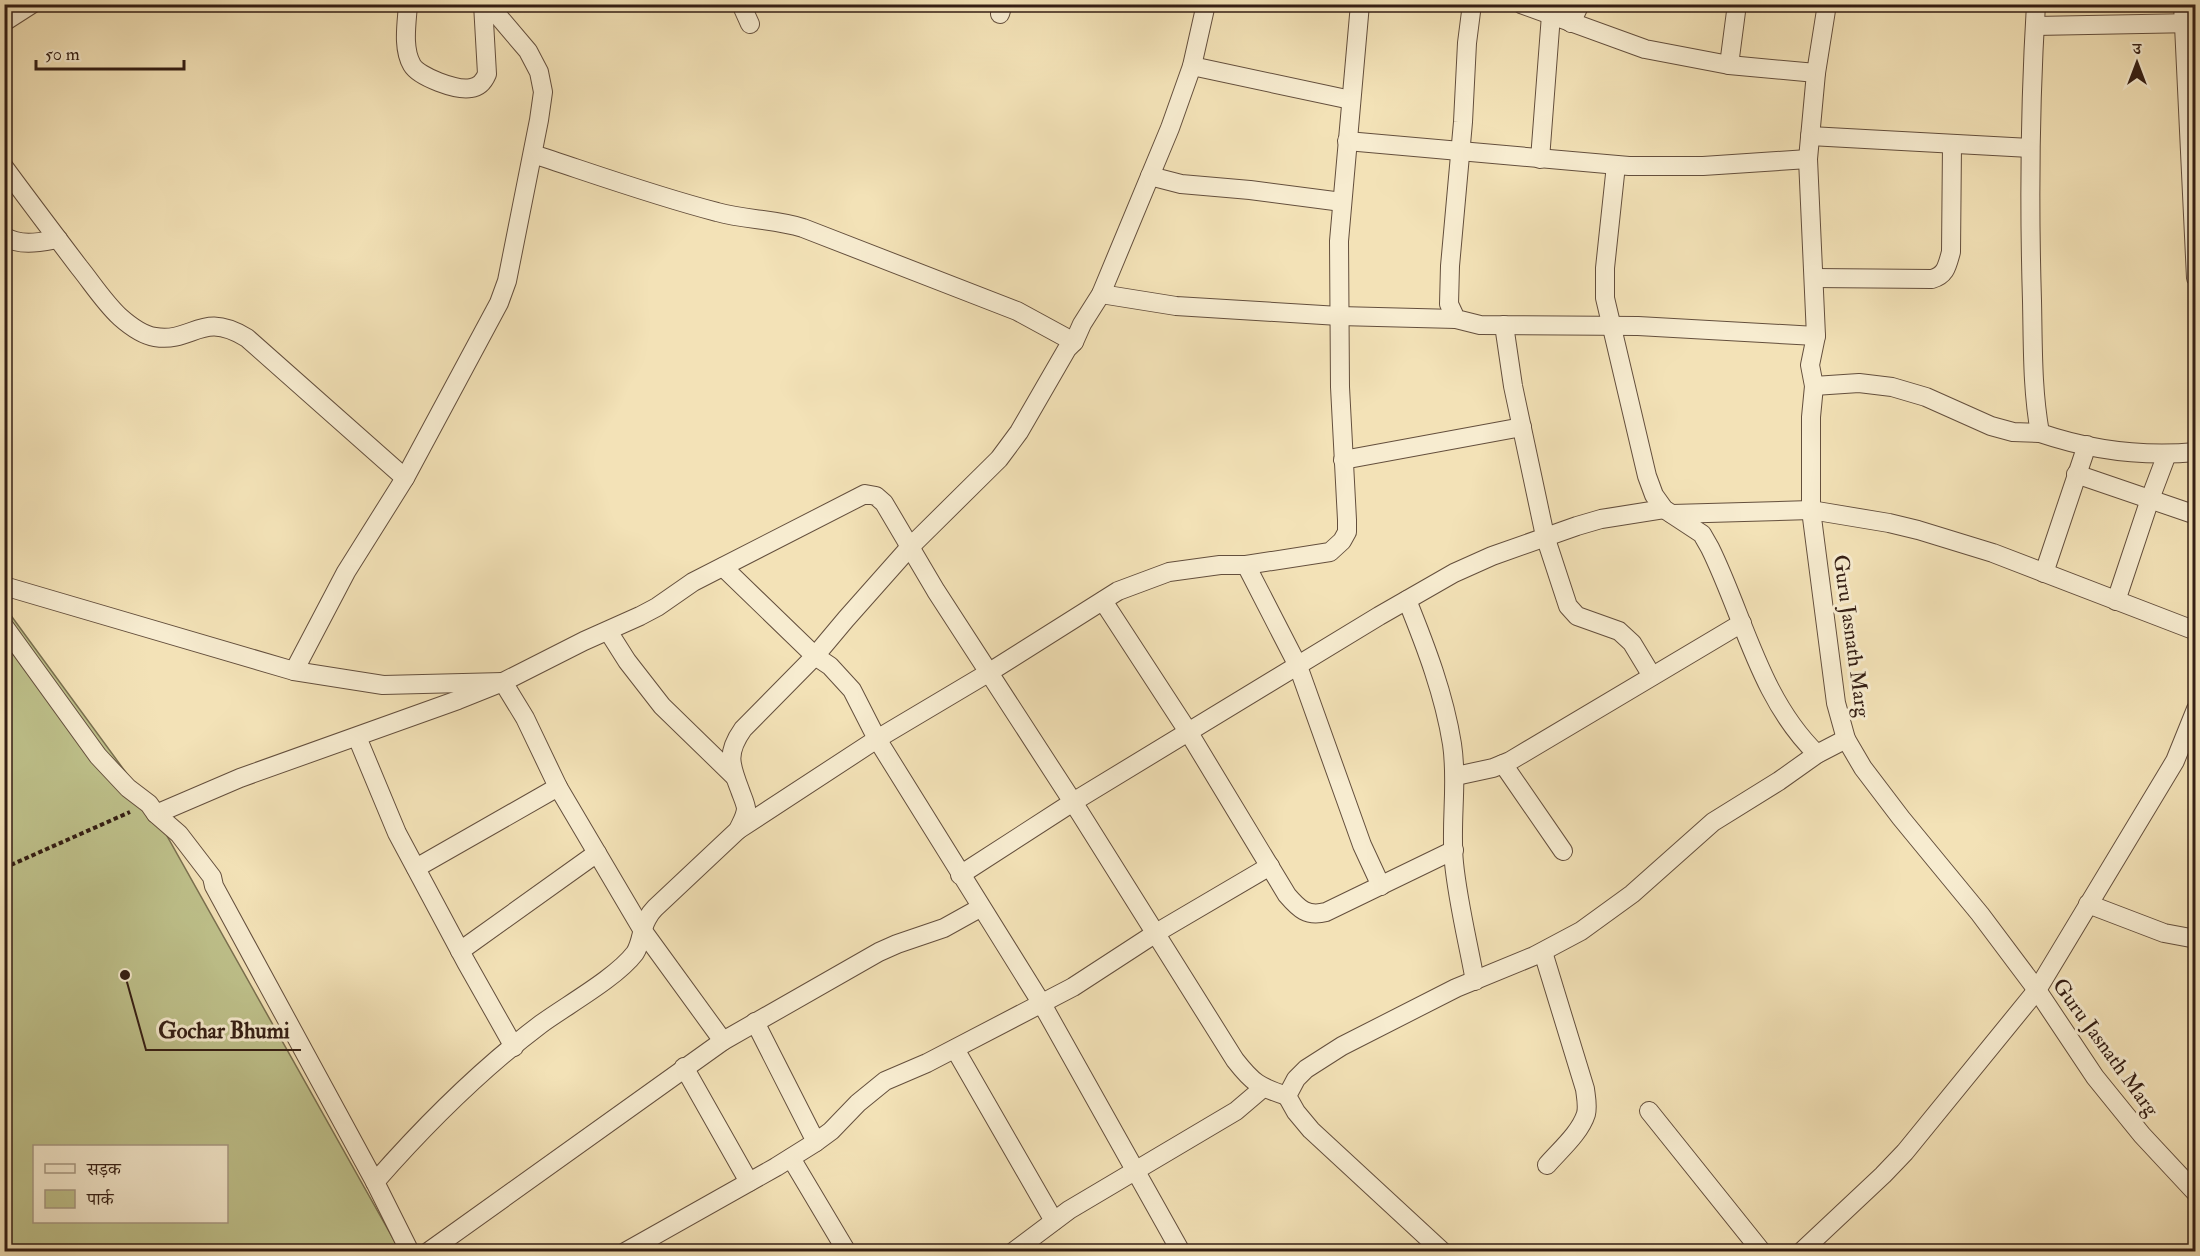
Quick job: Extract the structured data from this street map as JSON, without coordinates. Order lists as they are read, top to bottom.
{
  "streets": {
    "street": ["Guru Jasnath Marg"]
  },
  "places": ["Gochar Bhumi"],
  "legend": ["सड़क", "पार्क"],
  "scale_bar": "50 m",
  "north": "top"
}
